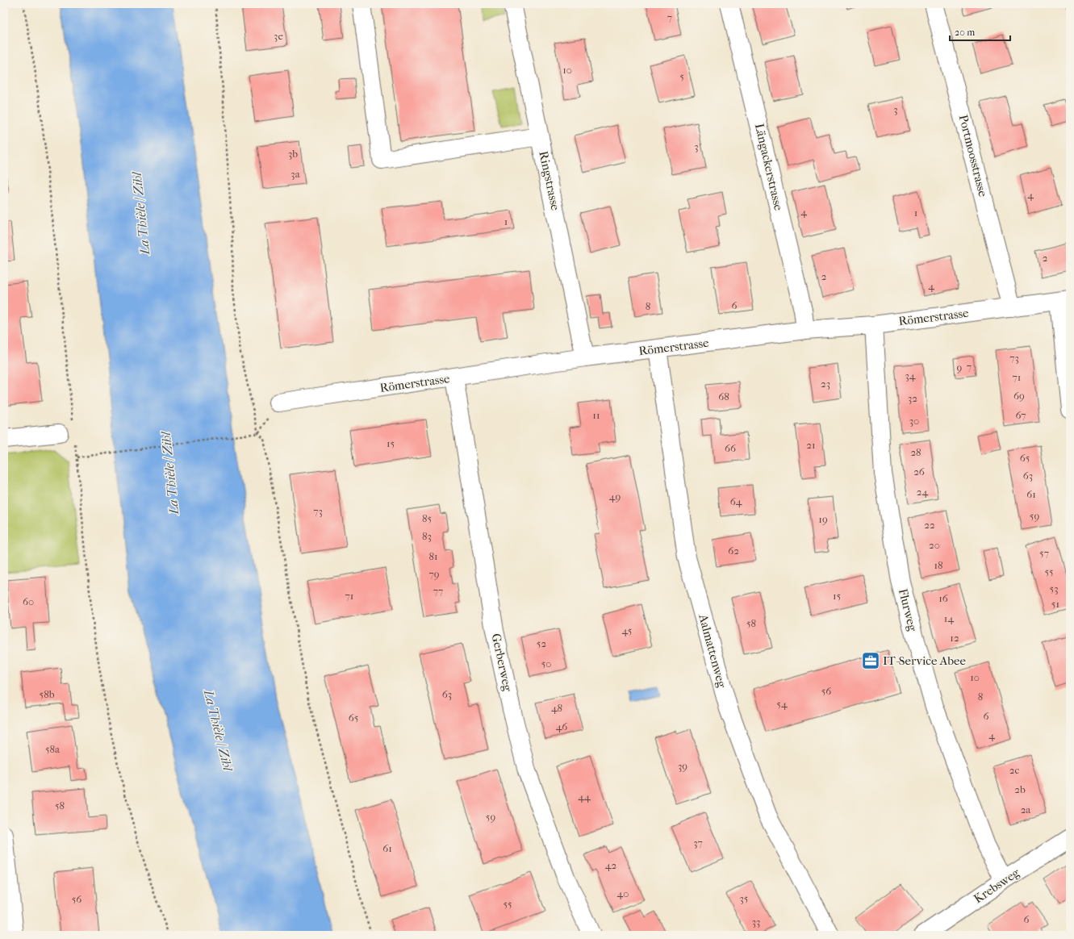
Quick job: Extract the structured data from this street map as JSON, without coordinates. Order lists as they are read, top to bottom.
{
  "streets": {
    "street": [
      "Portmoosstrasse",
      "Längackerstrasse",
      "Ringstrasse",
      "Römerstrasse",
      "Flurweg",
      "Aalmattenweg",
      "Gerberweg",
      "Krebsweg"
    ]
  },
  "crossings": [
    ["Portmoosstrasse", "Römerstrasse"],
    ["Längackerstrasse", "Römerstrasse"],
    ["Ringstrasse", "Römerstrasse"],
    ["Römerstrasse", "Flurweg"],
    ["Römerstrasse", "Aalmattenweg"],
    ["Römerstrasse", "Gerberweg"],
    ["Flurweg", "Krebsweg"]
  ],
  "water": ["La Thièle / Zihl"],
  "places": {
    "office": ["IT-Service Abee"]
  },
  "house_numbers": [
    "7",
    "3e",
    "10",
    "5",
    "3",
    "3",
    "3b",
    "3a",
    "4",
    "4",
    "1",
    "1",
    "2",
    "2",
    "4",
    "6",
    "8",
    "73",
    "7",
    "9",
    "34",
    "71",
    "23",
    "69",
    "68",
    "32",
    "11",
    "67",
    "30",
    "15",
    "21",
    "66",
    "28",
    "65",
    "26",
    "63",
    "24",
    "61",
    "49",
    "64",
    "73",
    "59",
    "85",
    "19",
    "22",
    "83",
    "20",
    "62",
    "57",
    "81",
    "18",
    "55",
    "79",
    "53",
    "77",
    "71",
    "15",
    "16",
    "60",
    "51",
    "14",
    "58",
    "45",
    "12",
    "52",
    "50",
    "10",
    "56",
    "58b",
    "63",
    "8",
    "54",
    "48",
    "6",
    "65",
    "46",
    "4",
    "58a",
    "39",
    "2c",
    "2b",
    "44",
    "58",
    "2a",
    "59",
    "37",
    "61",
    "42",
    "40",
    "35",
    "56",
    "55",
    "6",
    "33"
  ],
  "scale_bar": "20 m"
}
